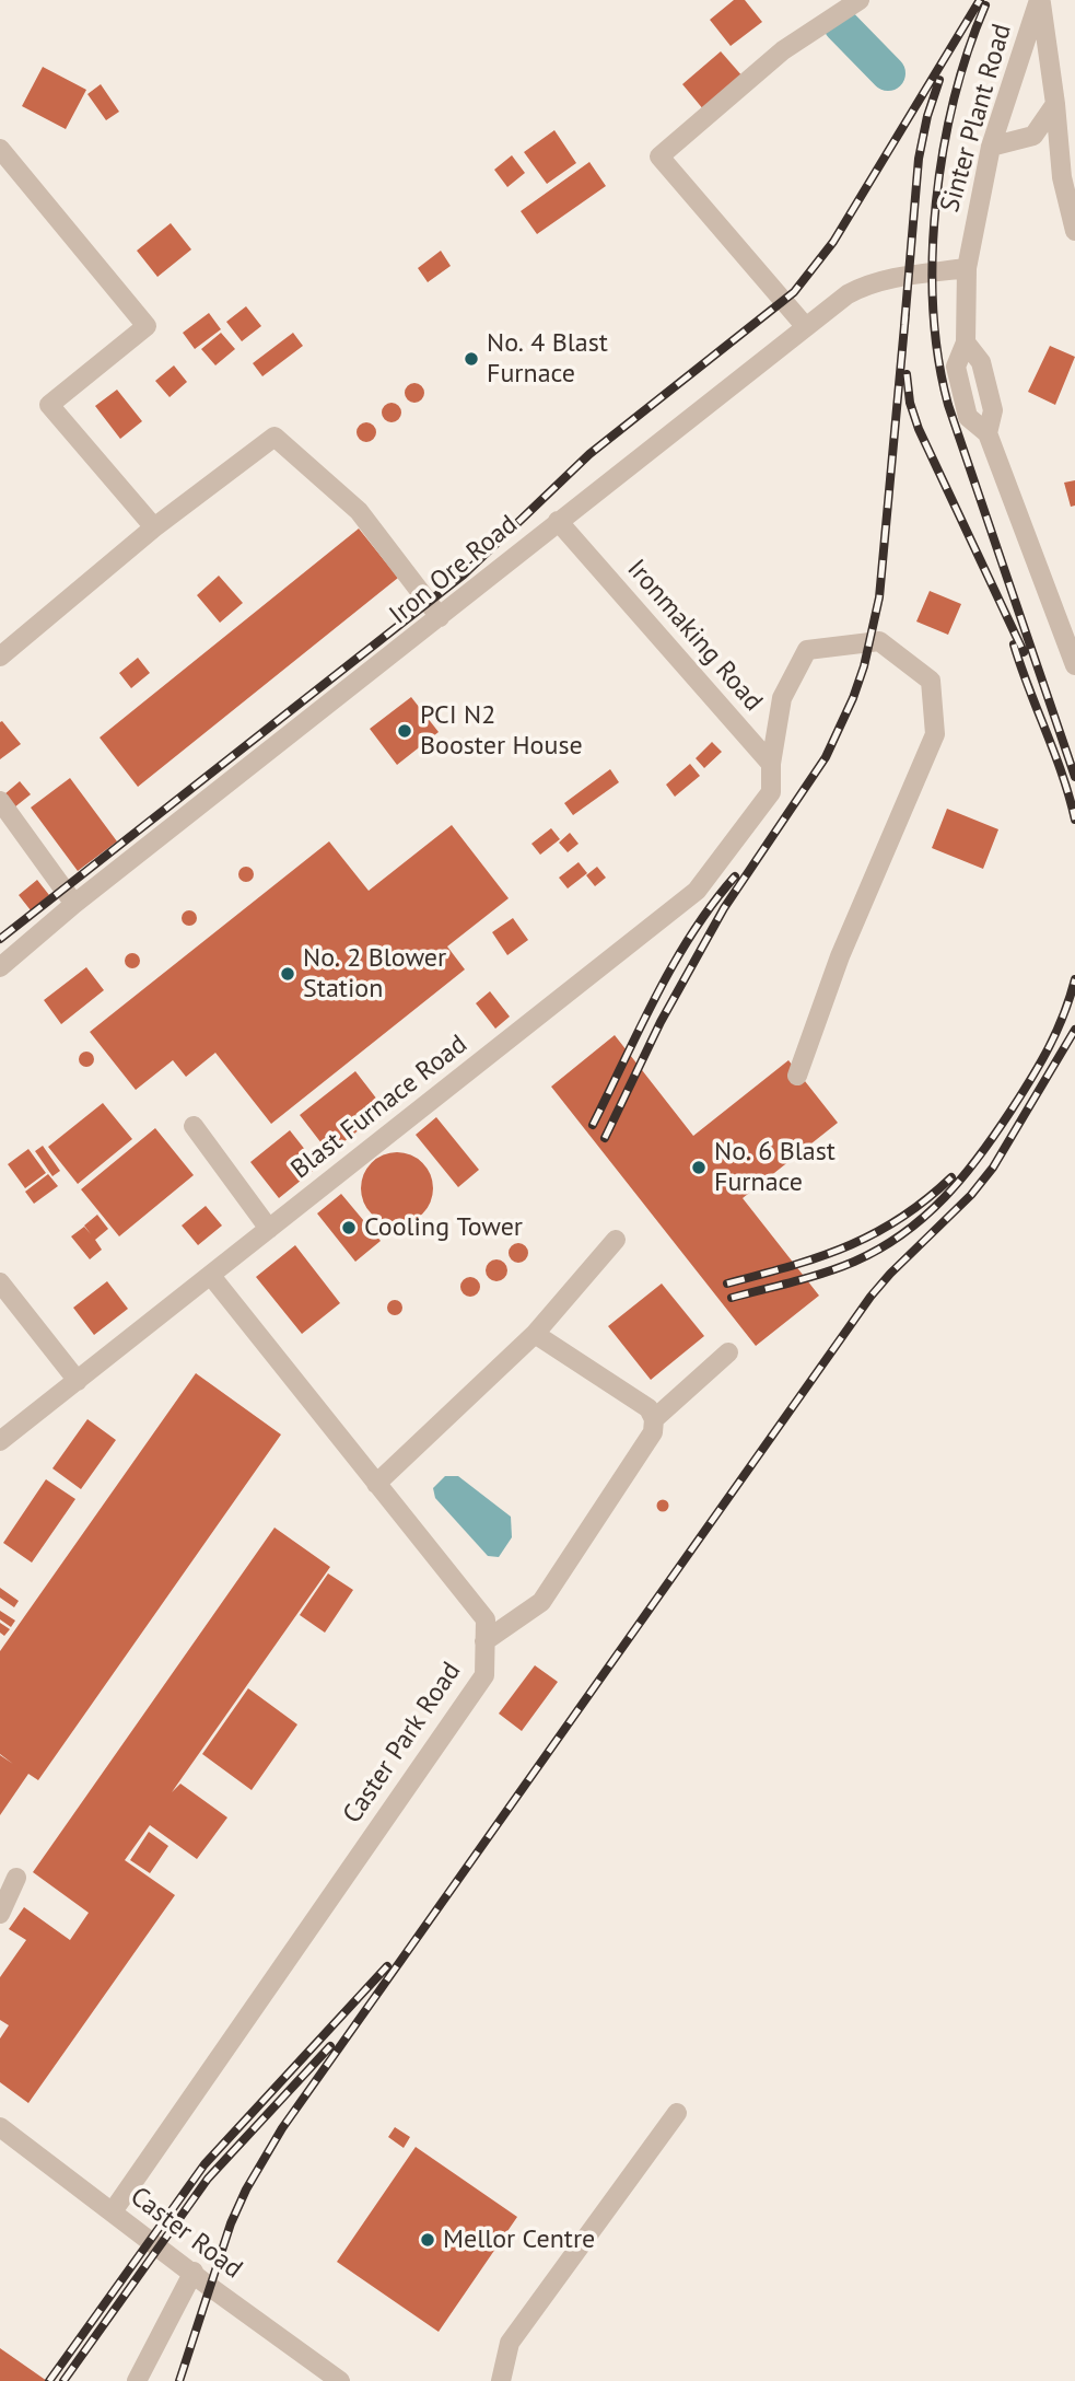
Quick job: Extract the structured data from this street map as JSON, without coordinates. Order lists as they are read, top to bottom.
{
  "streets": {
    "street": [
      "Sinter Plant Road",
      "Iron Ore Road",
      "Ironmaking Road",
      "Blast Furnace Road",
      "Caster Park Road",
      "Caster Road"
    ]
  },
  "crossings": [
    ["Sinter Plant Road", "Iron Ore Road"],
    ["Iron Ore Road", "Ironmaking Road"],
    ["Ironmaking Road", "Blast Furnace Road"],
    ["Blast Furnace Road", "Caster Park Road"],
    ["Caster Park Road", "Caster Road"]
  ],
  "places": [
    "No. 4 Blast Furnace",
    "PCI N2 Booster House",
    "No. 2 Blower Station",
    "No. 6 Blast Furnace",
    "Cooling Tower",
    "Mellor Centre"
  ]
}
